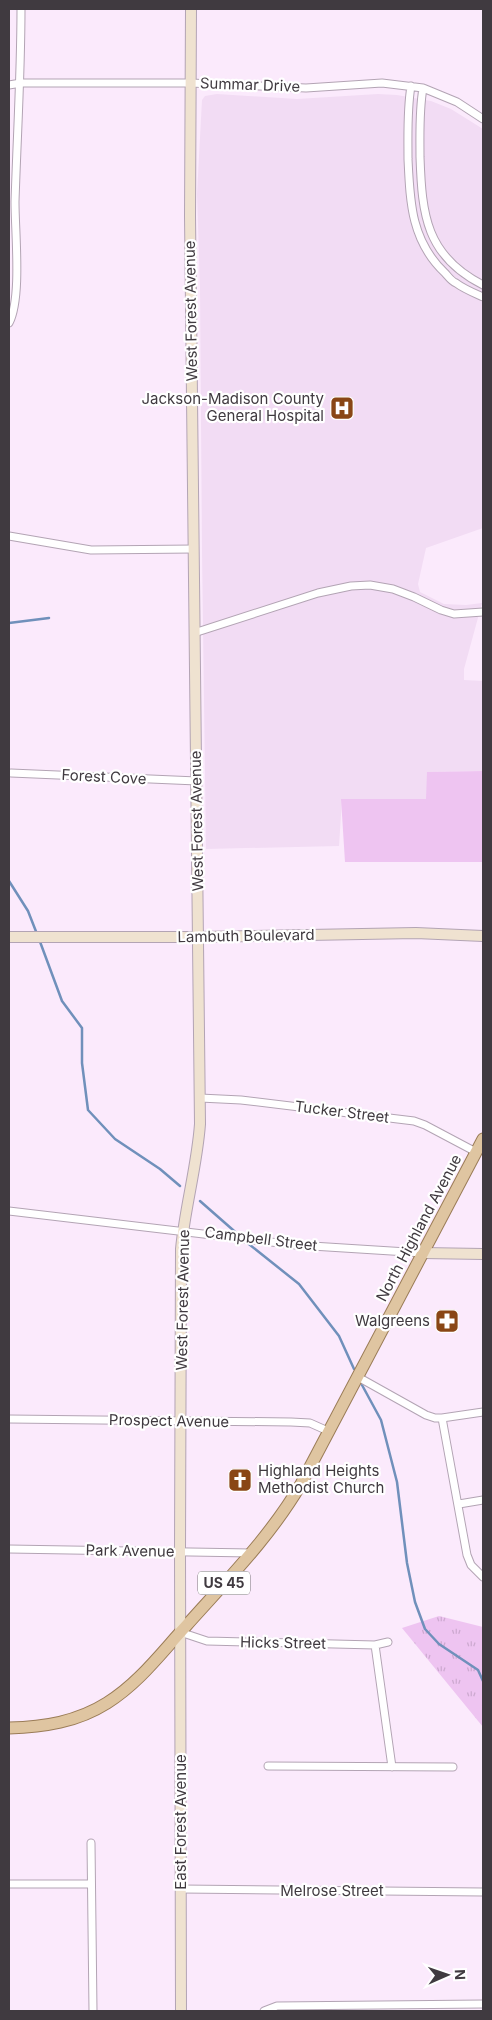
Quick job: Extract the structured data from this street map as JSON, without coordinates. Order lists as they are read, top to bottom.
{
  "streets": {
    "main road": [
      "West Forest Avenue",
      "Lambuth Boulevard",
      "North Highland Avenue",
      "Campbell Street",
      "US 45",
      "East Forest Avenue"
    ],
    "street": [
      "Summar Drive",
      "Forest Cove",
      "Tucker Street",
      "Prospect Avenue",
      "Park Avenue",
      "Hicks Street",
      "Melrose Street"
    ]
  },
  "crossings": [
    ["Summar Drive", "West Forest Avenue"],
    ["West Forest Avenue", "Forest Cove"],
    ["West Forest Avenue", "Lambuth Boulevard"],
    ["West Forest Avenue", "Tucker Street"],
    ["West Forest Avenue", "North Highland Avenue"],
    ["West Forest Avenue", "Campbell Street"],
    ["West Forest Avenue", "Prospect Avenue"],
    ["West Forest Avenue", "Park Avenue"],
    ["West Forest Avenue", "Hicks Street"],
    ["West Forest Avenue", "East Forest Avenue"],
    ["Tucker Street", "North Highland Avenue"],
    ["North Highland Avenue", "Campbell Street"],
    ["North Highland Avenue", "Prospect Avenue"],
    ["North Highland Avenue", "Park Avenue"],
    ["North Highland Avenue", "Hicks Street"],
    ["North Highland Avenue", "East Forest Avenue"],
    ["Hicks Street", "East Forest Avenue"],
    ["East Forest Avenue", "Melrose Street"]
  ],
  "places": {
    "hospital": ["Jackson-Madison County General Hospital"],
    "pharmacy": ["Walgreens"],
    "church": ["Highland Heights Methodist Church"]
  },
  "north": "right"
}
